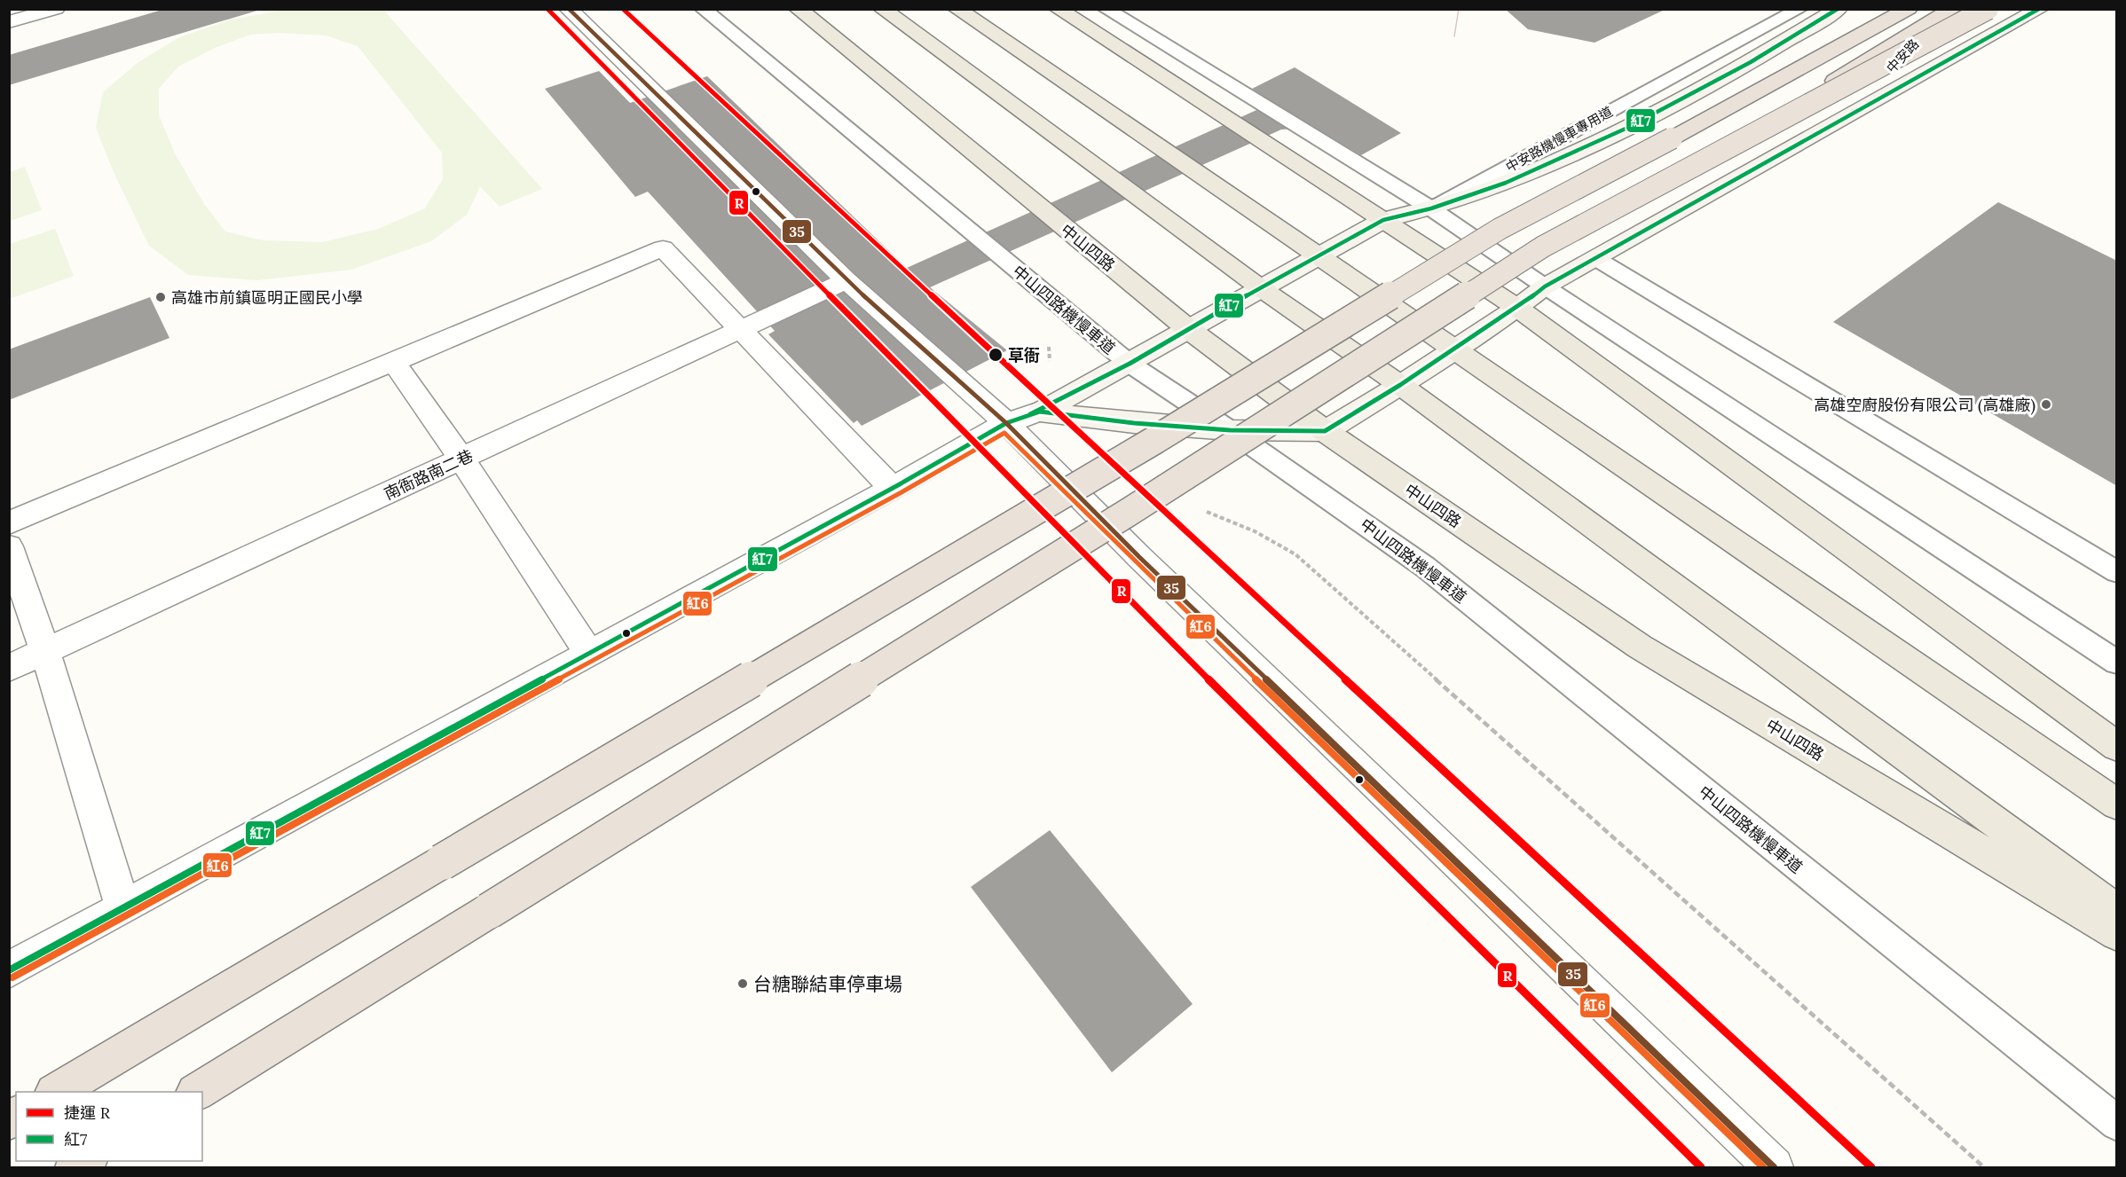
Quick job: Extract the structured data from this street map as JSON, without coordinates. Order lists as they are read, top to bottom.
{
  "streets": {
    "main road": ["中山四路"],
    "street": ["中安路", "南衙路南二巷"],
    "lane": ["中安路機慢車專用道", "中山四路機慢車道"]
  },
  "crossings": [
    ["中安路", "中山四路"]
  ],
  "places": [
    "高雄市前鎮區明正國民小學",
    "草衙",
    "高雄空廚股份有限公司 (高雄廠)",
    "台糖聯結車停車場"
  ],
  "lines": [
    "metro line R",
    "transit line 紅7",
    "transit line 35",
    "transit line 紅6"
  ],
  "legend": ["捷運 R", "紅7"]
}
